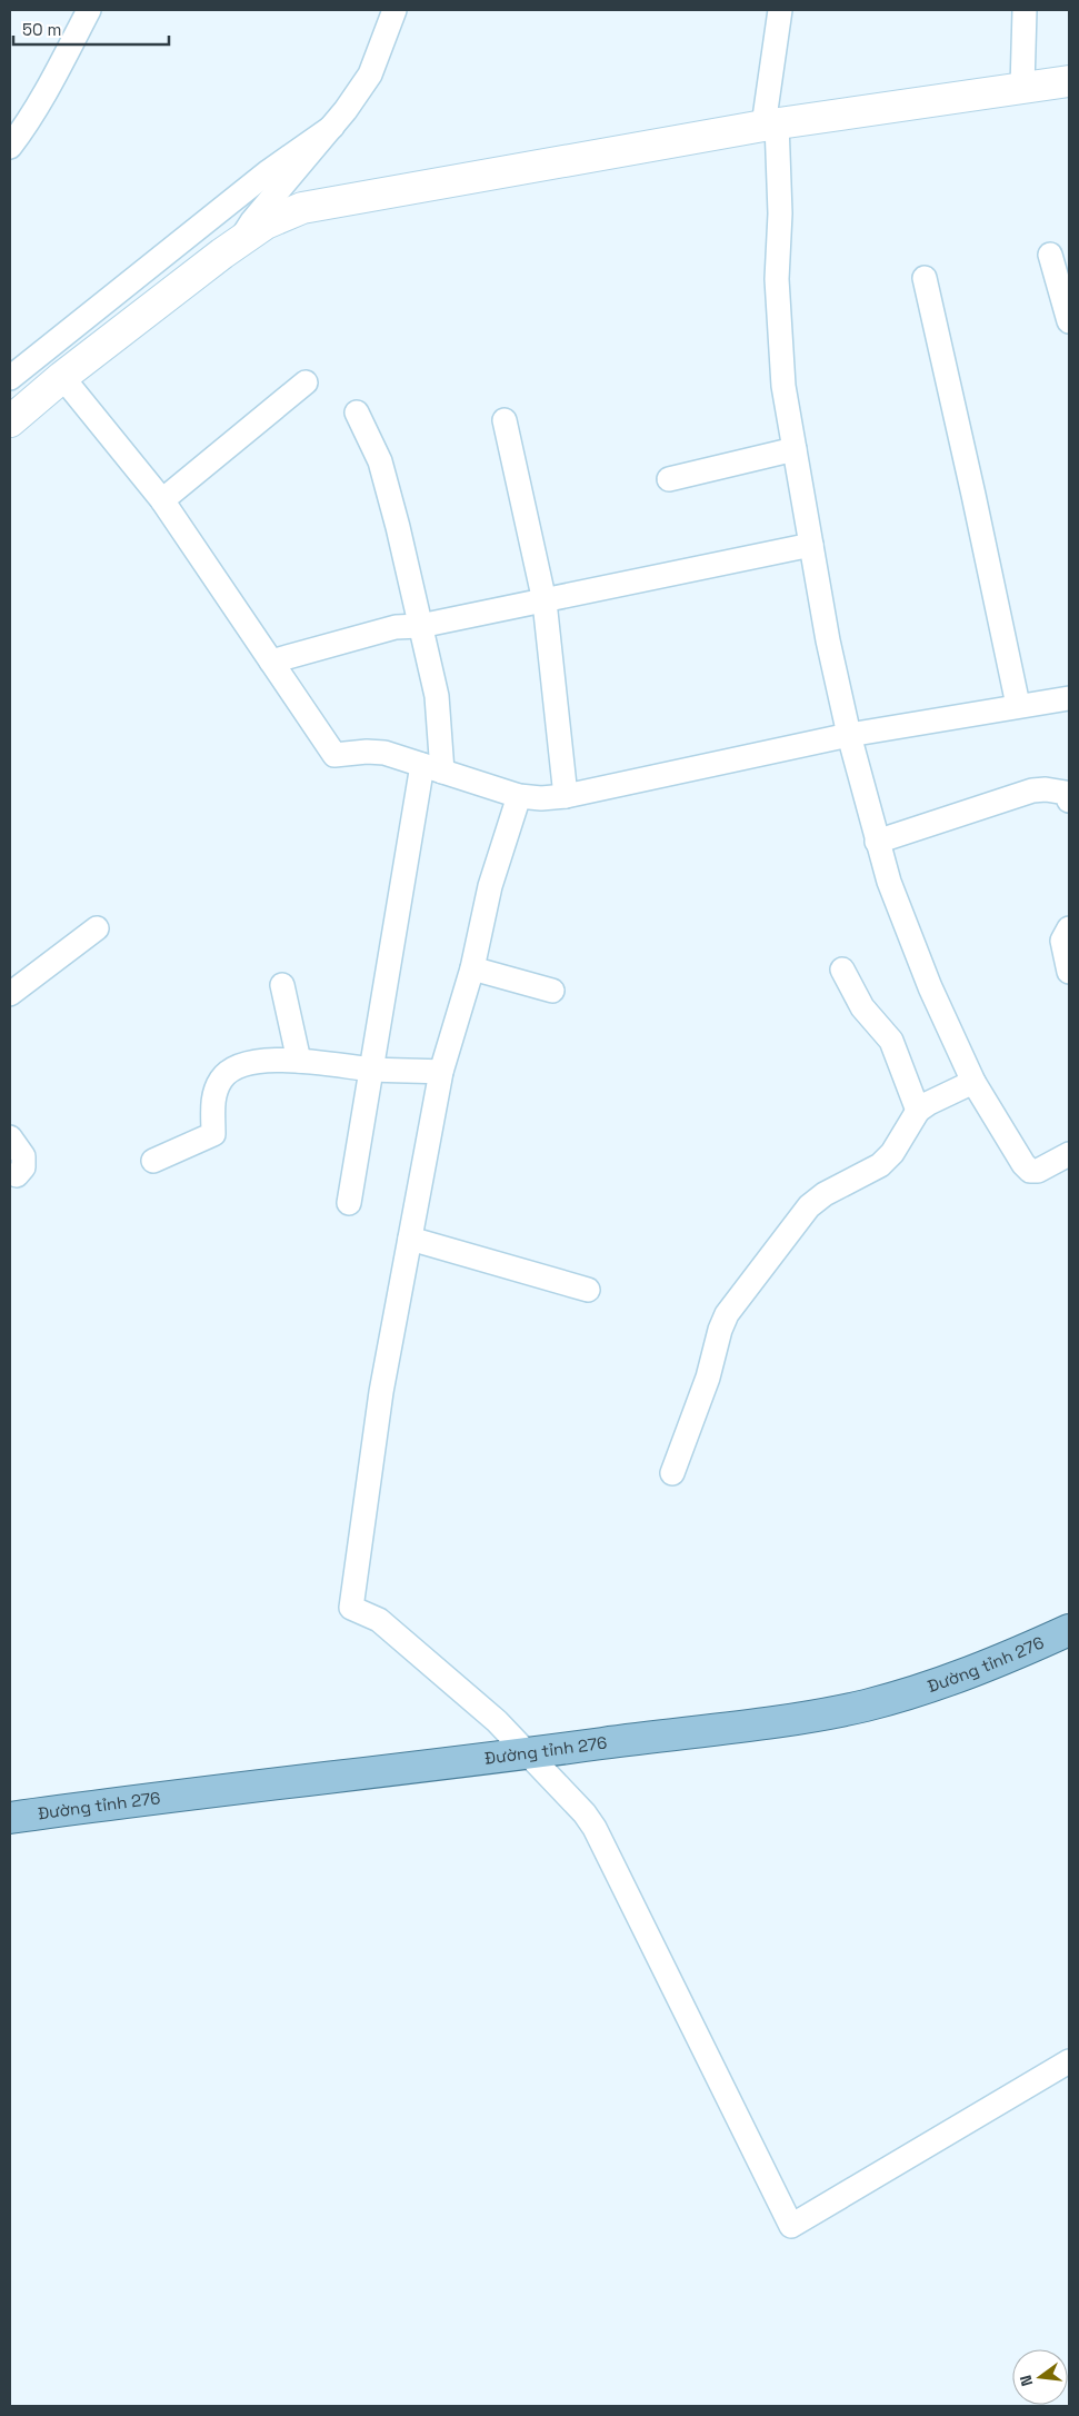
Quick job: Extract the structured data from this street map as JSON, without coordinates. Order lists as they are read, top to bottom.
{
  "streets": {
    "main road": ["Đường tỉnh 276"]
  },
  "scale_bar": "50 m",
  "north": "left"
}
